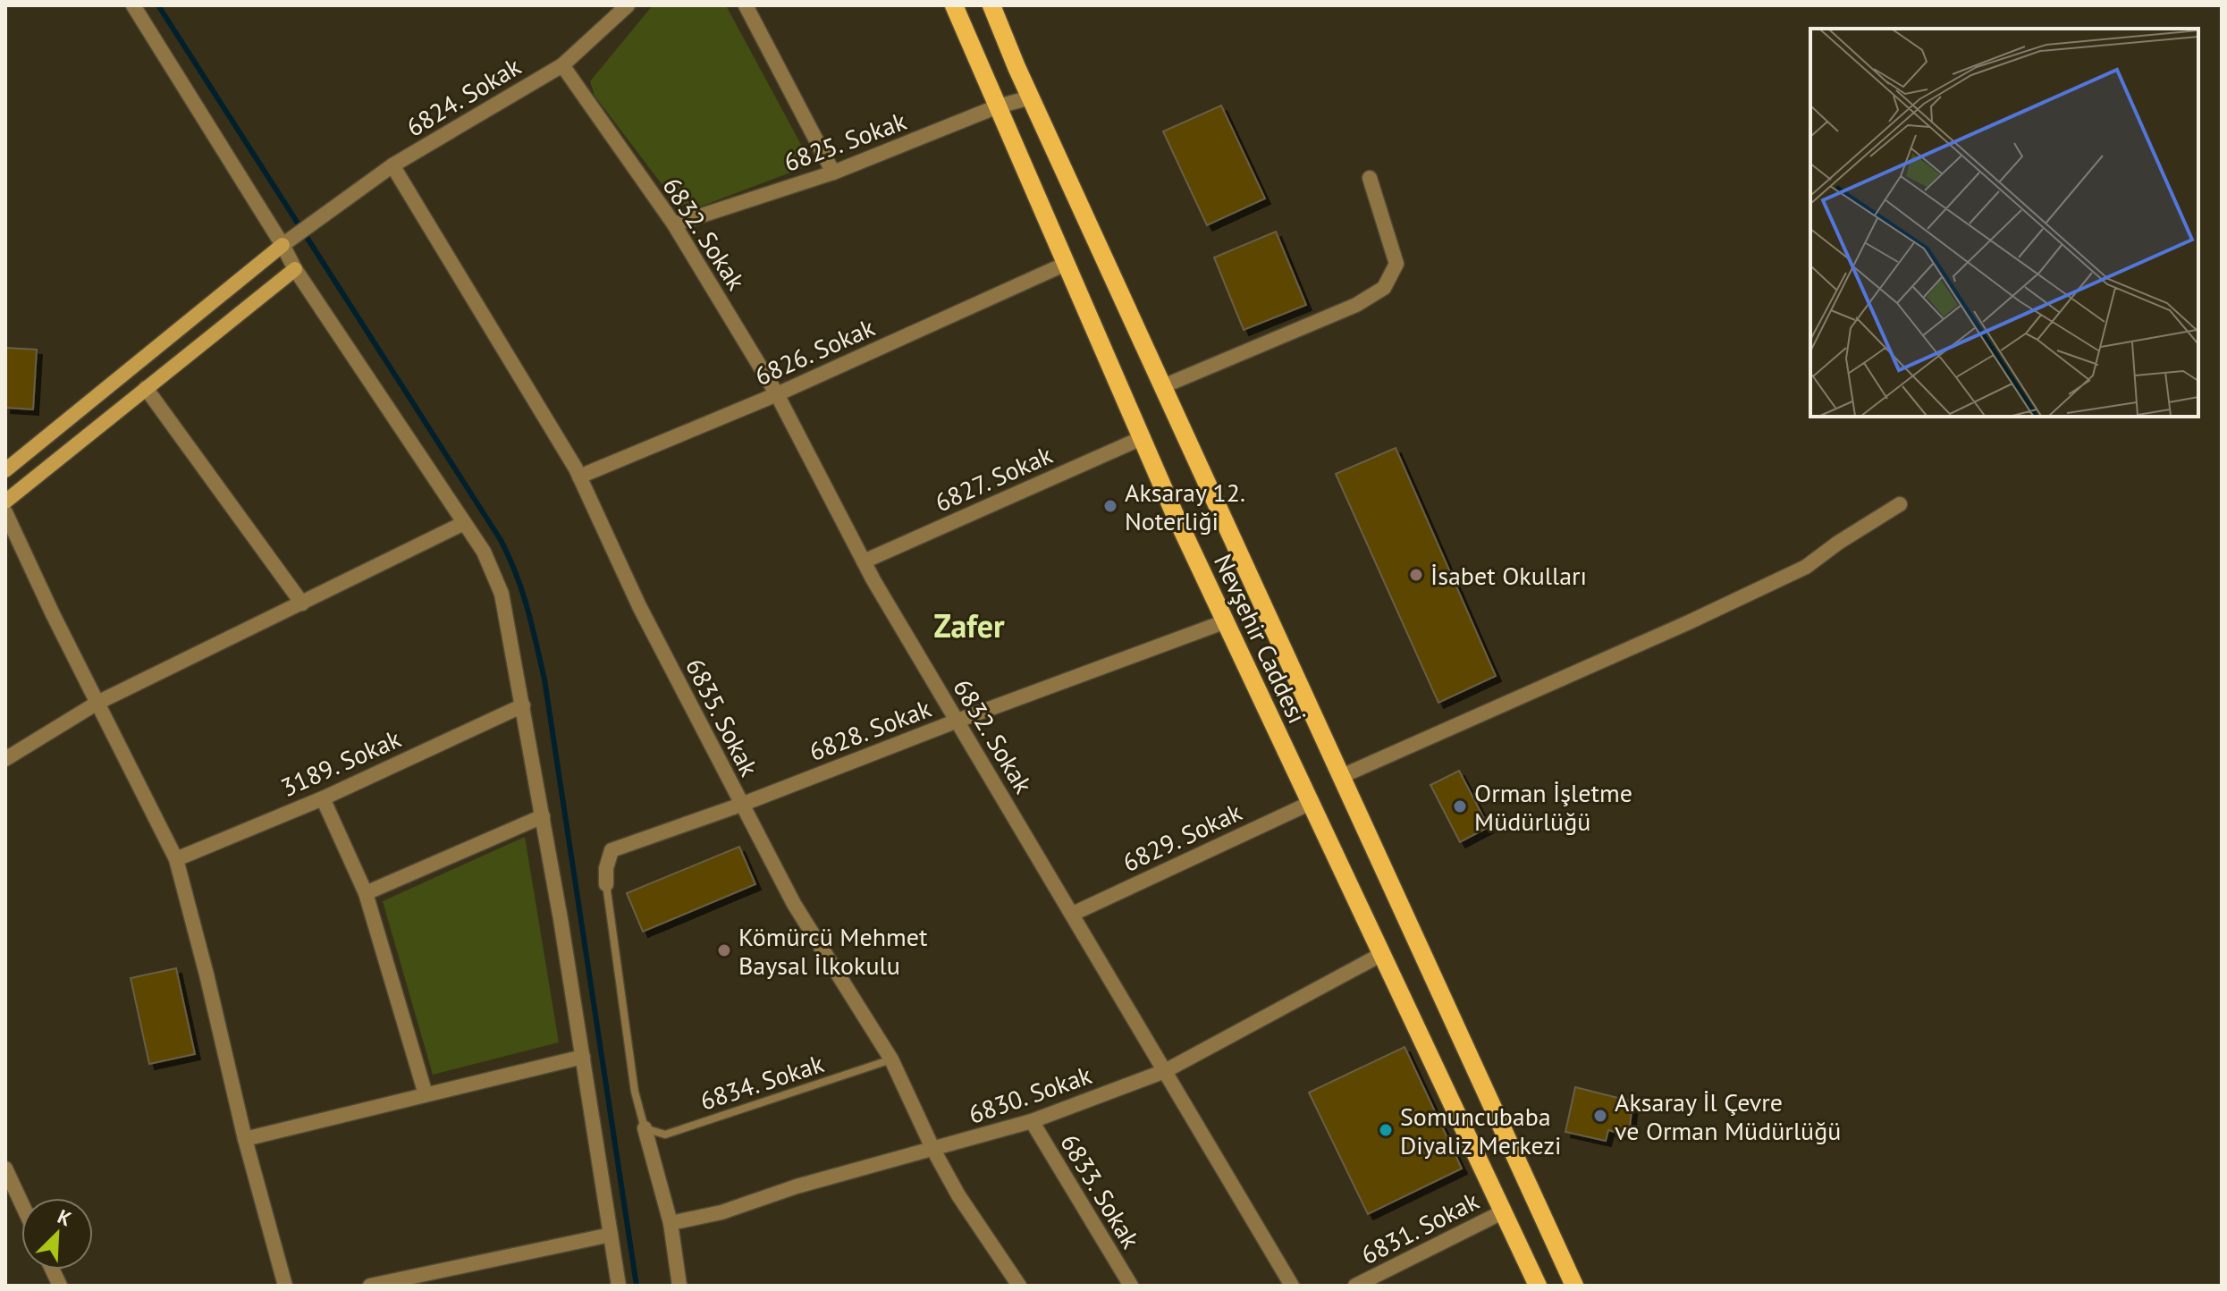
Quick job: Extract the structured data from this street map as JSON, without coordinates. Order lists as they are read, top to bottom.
{
  "streets": {
    "main road": ["Nevşehir Caddesi"],
    "street": [
      "6824. Sokak",
      "6825. Sokak",
      "6832. Sokak",
      "6826. Sokak",
      "6827. Sokak",
      "6835. Sokak",
      "6828. Sokak",
      "3189. Sokak",
      "6829. Sokak",
      "6830. Sokak",
      "6833. Sokak",
      "6831. Sokak"
    ],
    "lane": ["6834. Sokak"]
  },
  "crossings": [
    ["6824. Sokak", "6832. Sokak"],
    ["6824. Sokak", "6835. Sokak"],
    ["6825. Sokak", "6832. Sokak"],
    ["6825. Sokak", "Nevşehir Caddesi"],
    ["6832. Sokak", "6826. Sokak"],
    ["6832. Sokak", "6827. Sokak"],
    ["6832. Sokak", "6828. Sokak"],
    ["6832. Sokak", "6829. Sokak"],
    ["6832. Sokak", "6830. Sokak"],
    ["6826. Sokak", "Nevşehir Caddesi"],
    ["6826. Sokak", "6835. Sokak"],
    ["6827. Sokak", "Nevşehir Caddesi"],
    ["Nevşehir Caddesi", "6828. Sokak"],
    ["Nevşehir Caddesi", "6829. Sokak"],
    ["Nevşehir Caddesi", "6830. Sokak"],
    ["Nevşehir Caddesi", "6831. Sokak"],
    ["6835. Sokak", "6828. Sokak"],
    ["6835. Sokak", "6834. Sokak"],
    ["6835. Sokak", "6830. Sokak"],
    ["6830. Sokak", "6833. Sokak"]
  ],
  "districts": ["Zafer"],
  "places": [
    "Aksaray 12. Noterliği",
    "İsabet Okulları",
    "Orman İşletme Müdürlüğü",
    "Kömürcü Mehmet Baysal İlkokulu",
    "Aksaray İl Çevre ve Orman Müdürlüğü",
    "Somuncubaba Diyaliz Merkezi"
  ],
  "north": "top right"
}
